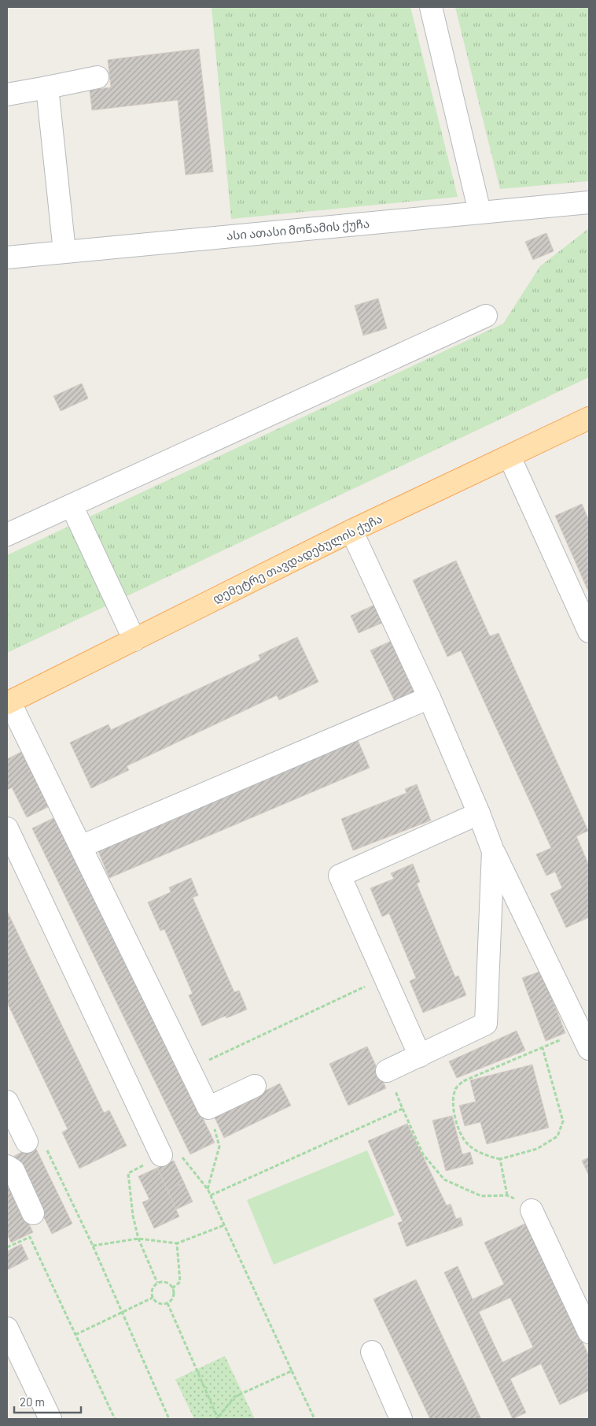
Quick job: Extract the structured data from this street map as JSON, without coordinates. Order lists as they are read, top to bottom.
{
  "streets": {
    "main road": ["დემეტრე თავდადებულის ქუჩა"],
    "street": ["ასი ათასი მოწამის ქუჩა"]
  },
  "scale_bar": "20 m"
}
